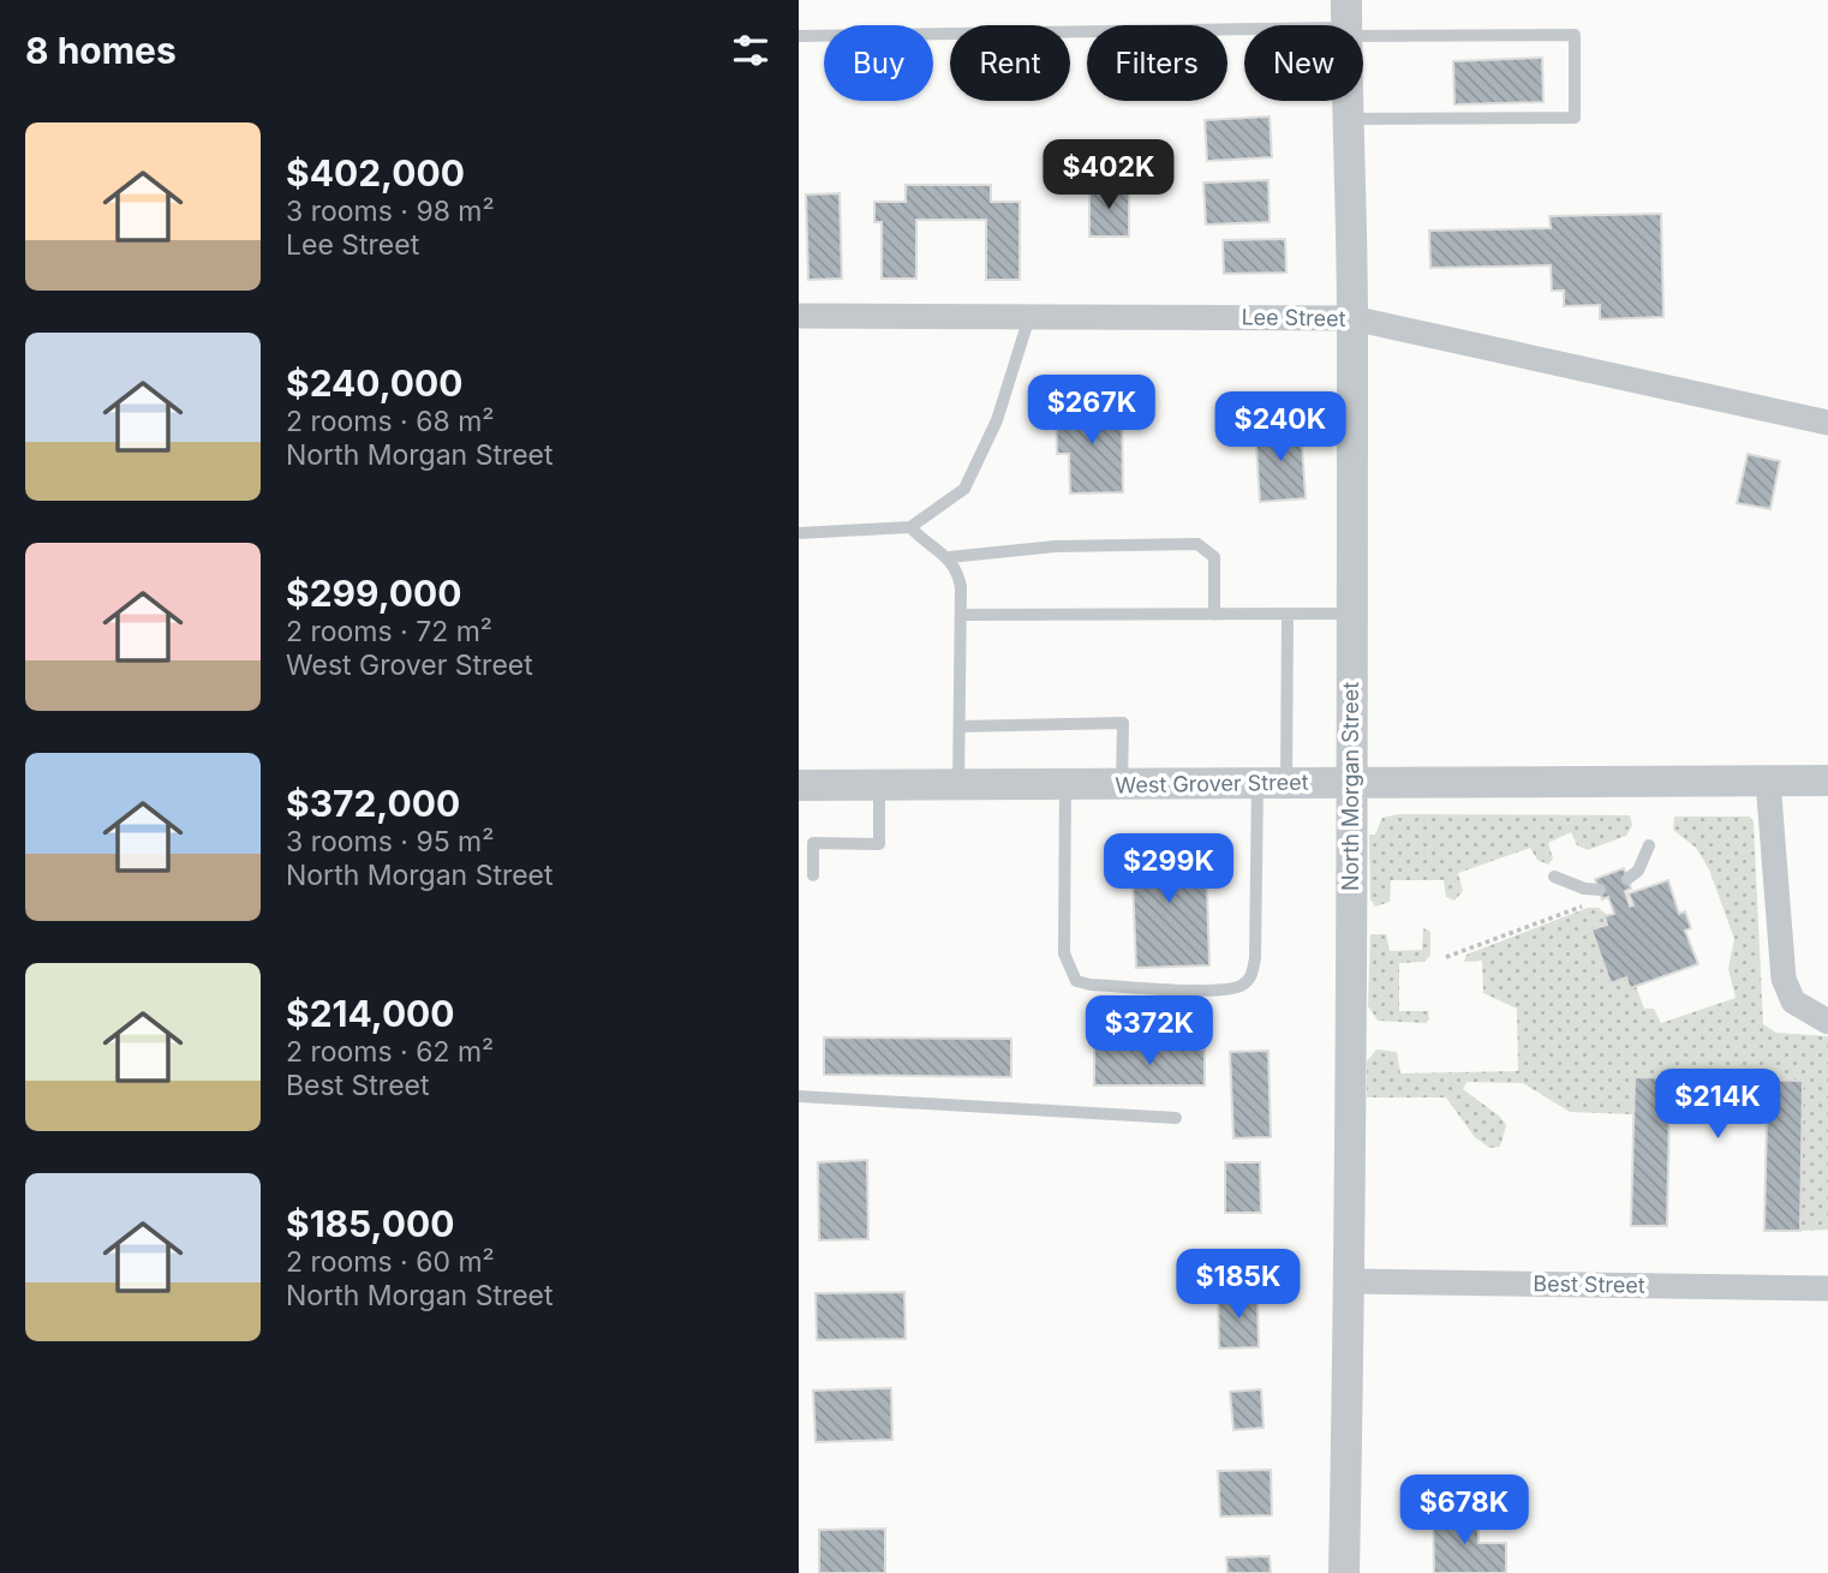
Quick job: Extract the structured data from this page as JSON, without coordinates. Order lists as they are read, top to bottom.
{
  "streets": {
    "street": [
      "Lee Street",
      "West Grover Street",
      "North Morgan Street",
      "Best Street"
    ]
  },
  "crossings": [
    ["Lee Street", "North Morgan Street"],
    ["West Grover Street", "North Morgan Street"],
    ["North Morgan Street", "Best Street"]
  ],
  "page": {
    "heading": "8 homes",
    "chip": [
      "Buy",
      "Rent",
      "Filters",
      "New"
    ],
    "list": [
      {
        "name": "$402,000",
        "note": "3 rooms · 98 m² · Lee Street"
      },
      {
        "name": "$240,000",
        "note": "2 rooms · 68 m² · North Morgan Street"
      },
      {
        "name": "$299,000",
        "note": "2 rooms · 72 m² · West Grover Street"
      },
      {
        "name": "$372,000",
        "note": "3 rooms · 95 m² · North Morgan Street"
      },
      {
        "name": "$214,000",
        "note": "2 rooms · 62 m² · Best Street"
      },
      {
        "name": "$185,000",
        "note": "2 rooms · 60 m² · North Morgan Street"
      }
    ],
    "price": [
      "$402K",
      "$267K",
      "$240K",
      "$299K",
      "$372K",
      "$214K",
      "$185K",
      "$678K"
    ]
  }
}
